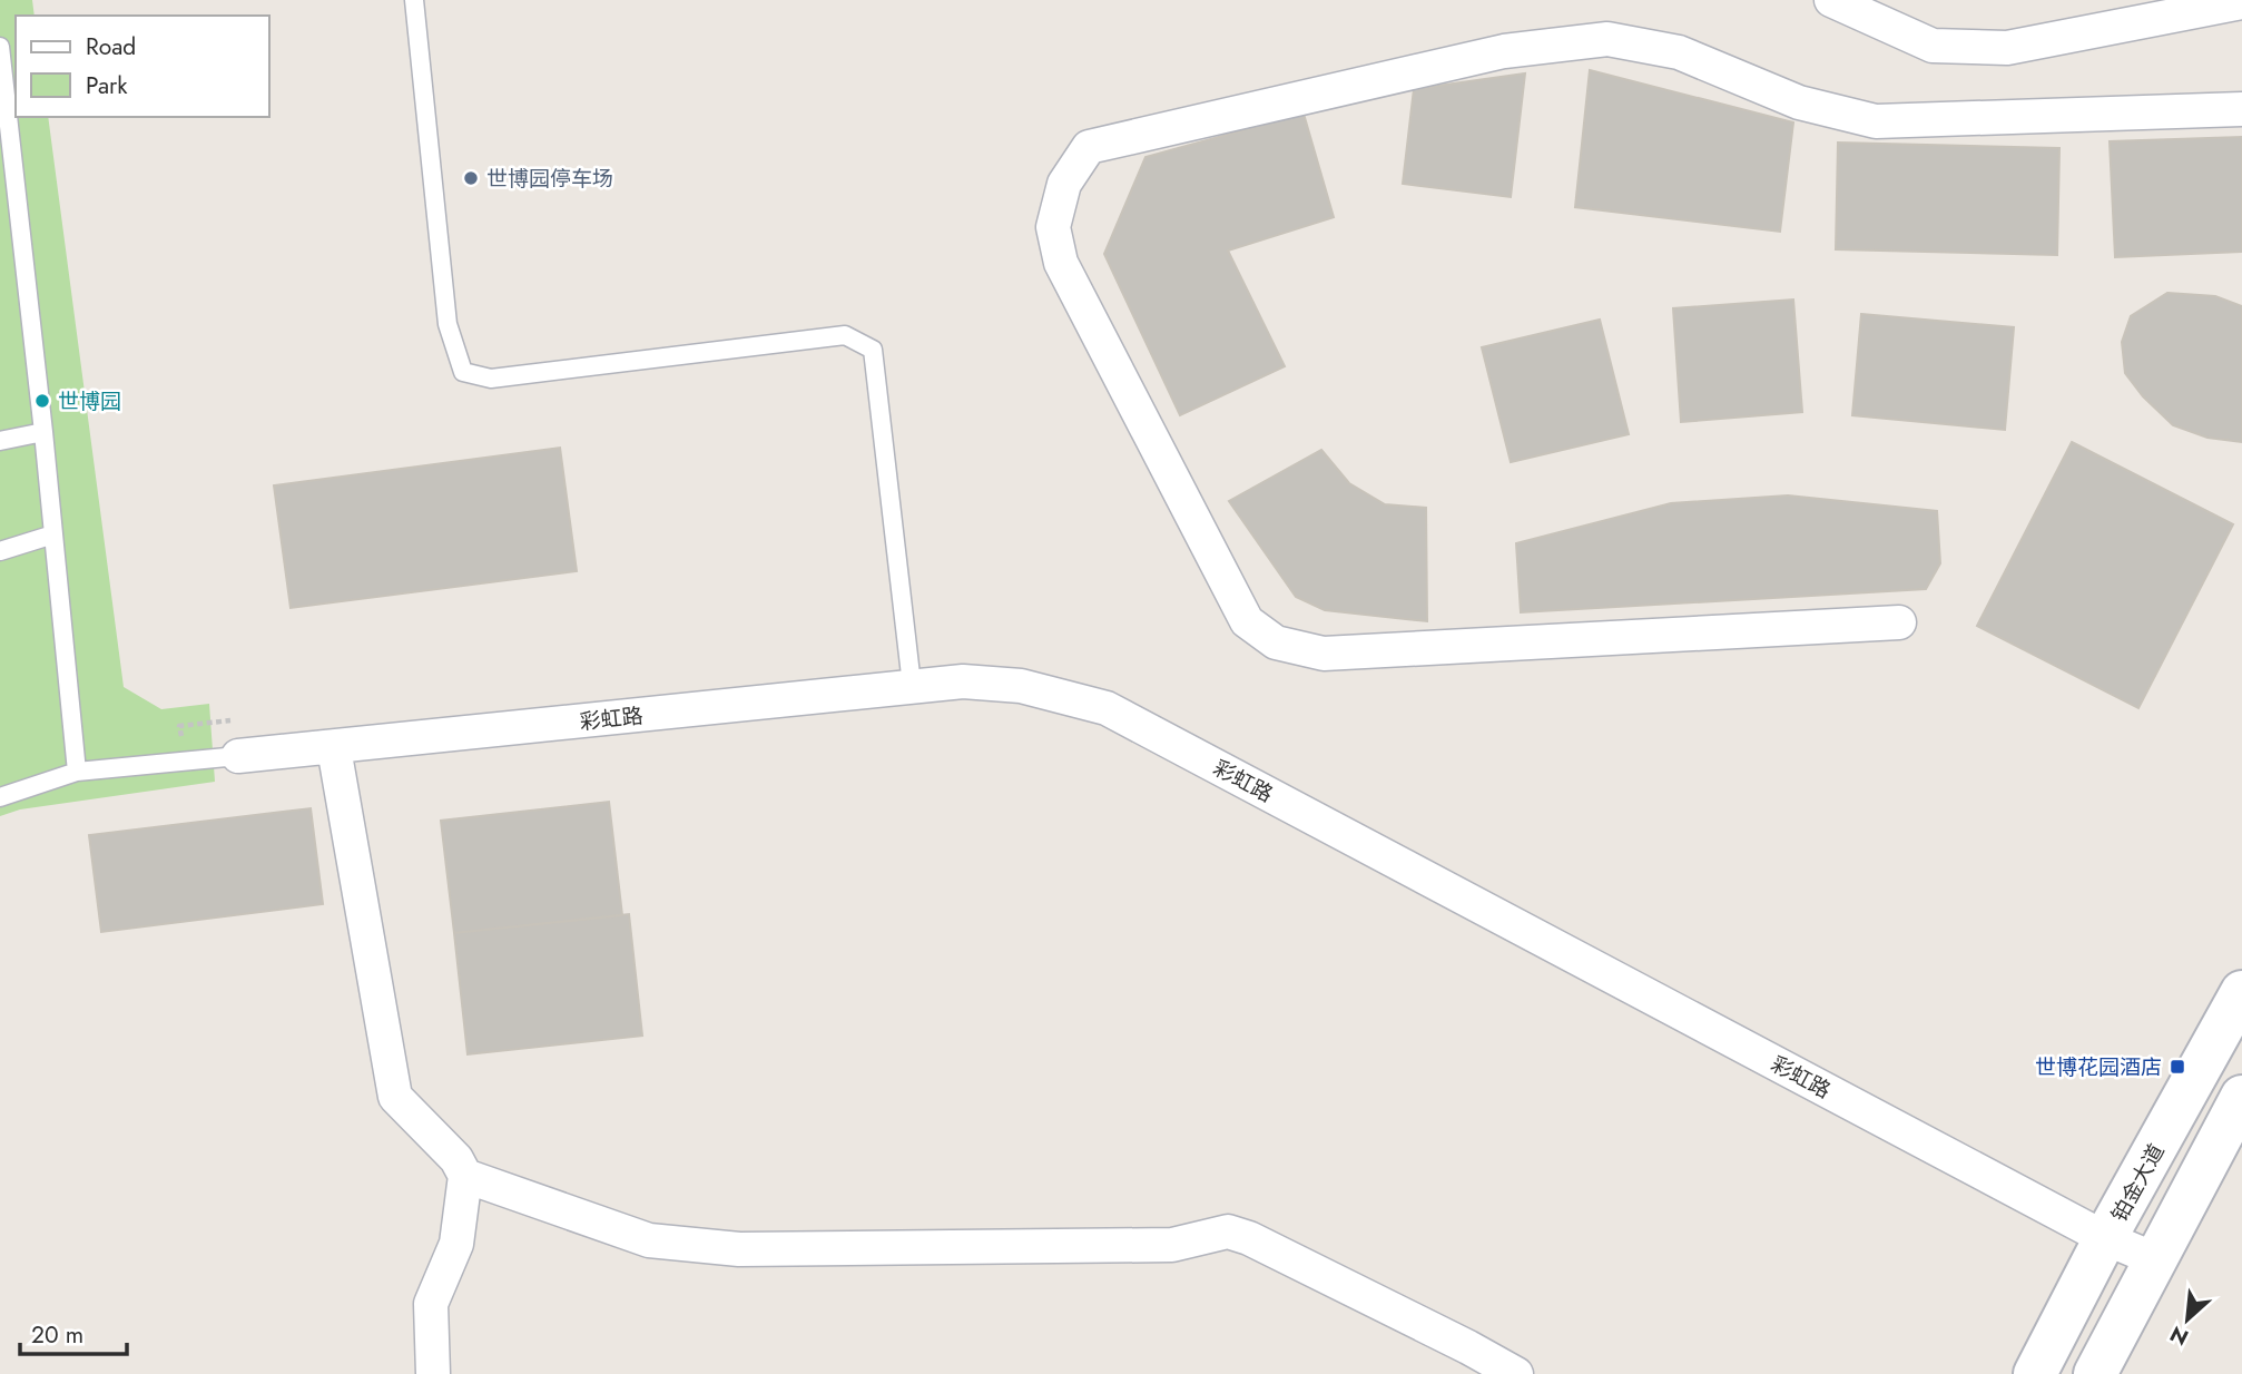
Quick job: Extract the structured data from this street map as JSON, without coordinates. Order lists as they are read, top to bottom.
{
  "streets": {
    "main road": ["铂金大道"],
    "street": ["彩虹路"]
  },
  "crossings": [
    ["彩虹路", "铂金大道"]
  ],
  "places": {
    "other": ["世博园停车场", "世博园"],
    "transit": ["世博花园酒店"]
  },
  "legend": ["Road", "Park"],
  "scale_bar": "20 m",
  "north": "bottom left"
}
